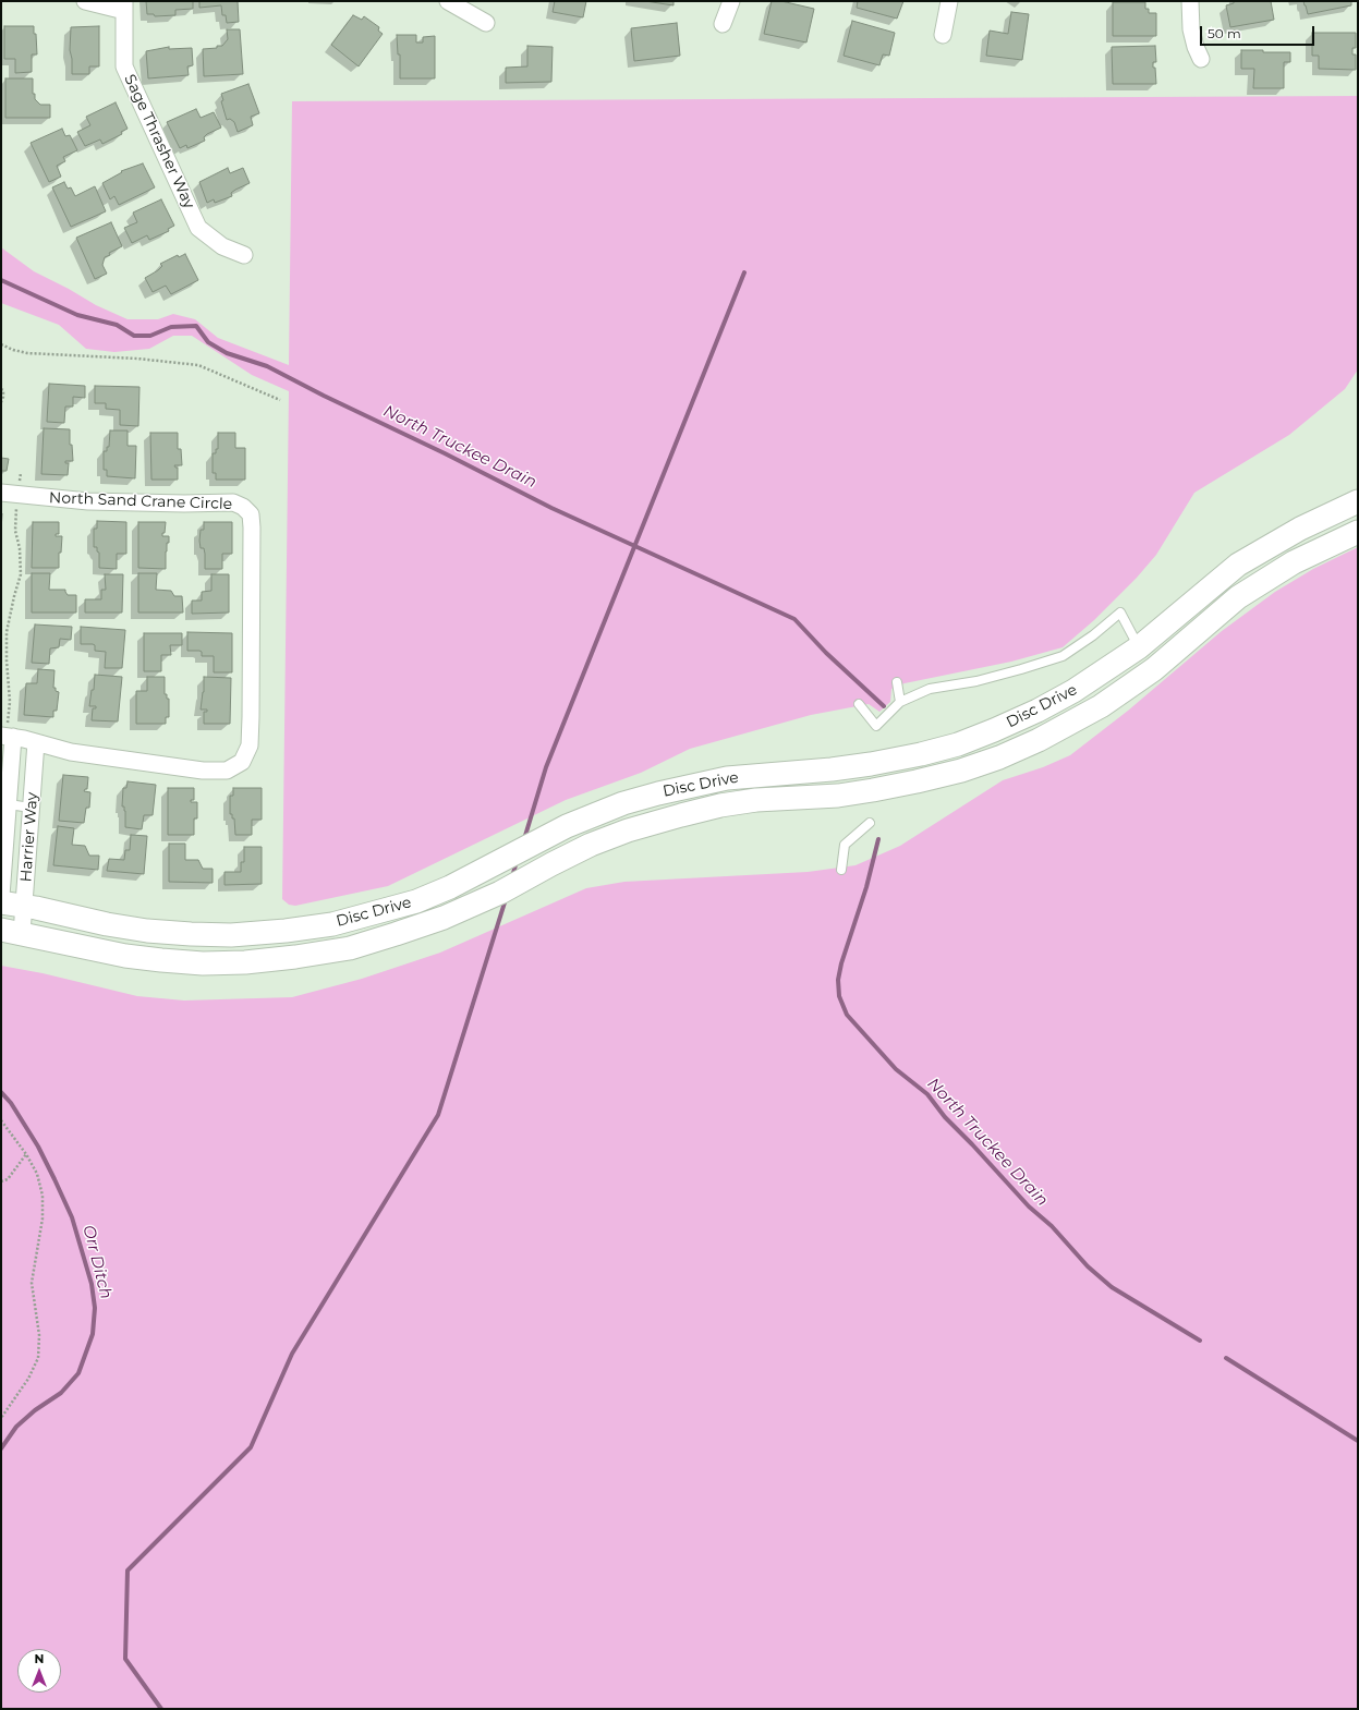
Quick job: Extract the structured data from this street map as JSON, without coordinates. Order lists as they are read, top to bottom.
{
  "streets": {
    "main road": ["Disc Drive"],
    "street": ["Sage Thrasher Way", "North Sand Crane Circle", "Harrier Way"]
  },
  "crossings": [
    ["North Sand Crane Circle", "Harrier Way"],
    ["Disc Drive", "Harrier Way"]
  ],
  "water": ["North Truckee Drain", "Orr Ditch"],
  "scale_bar": "50 m",
  "north": "top"
}
